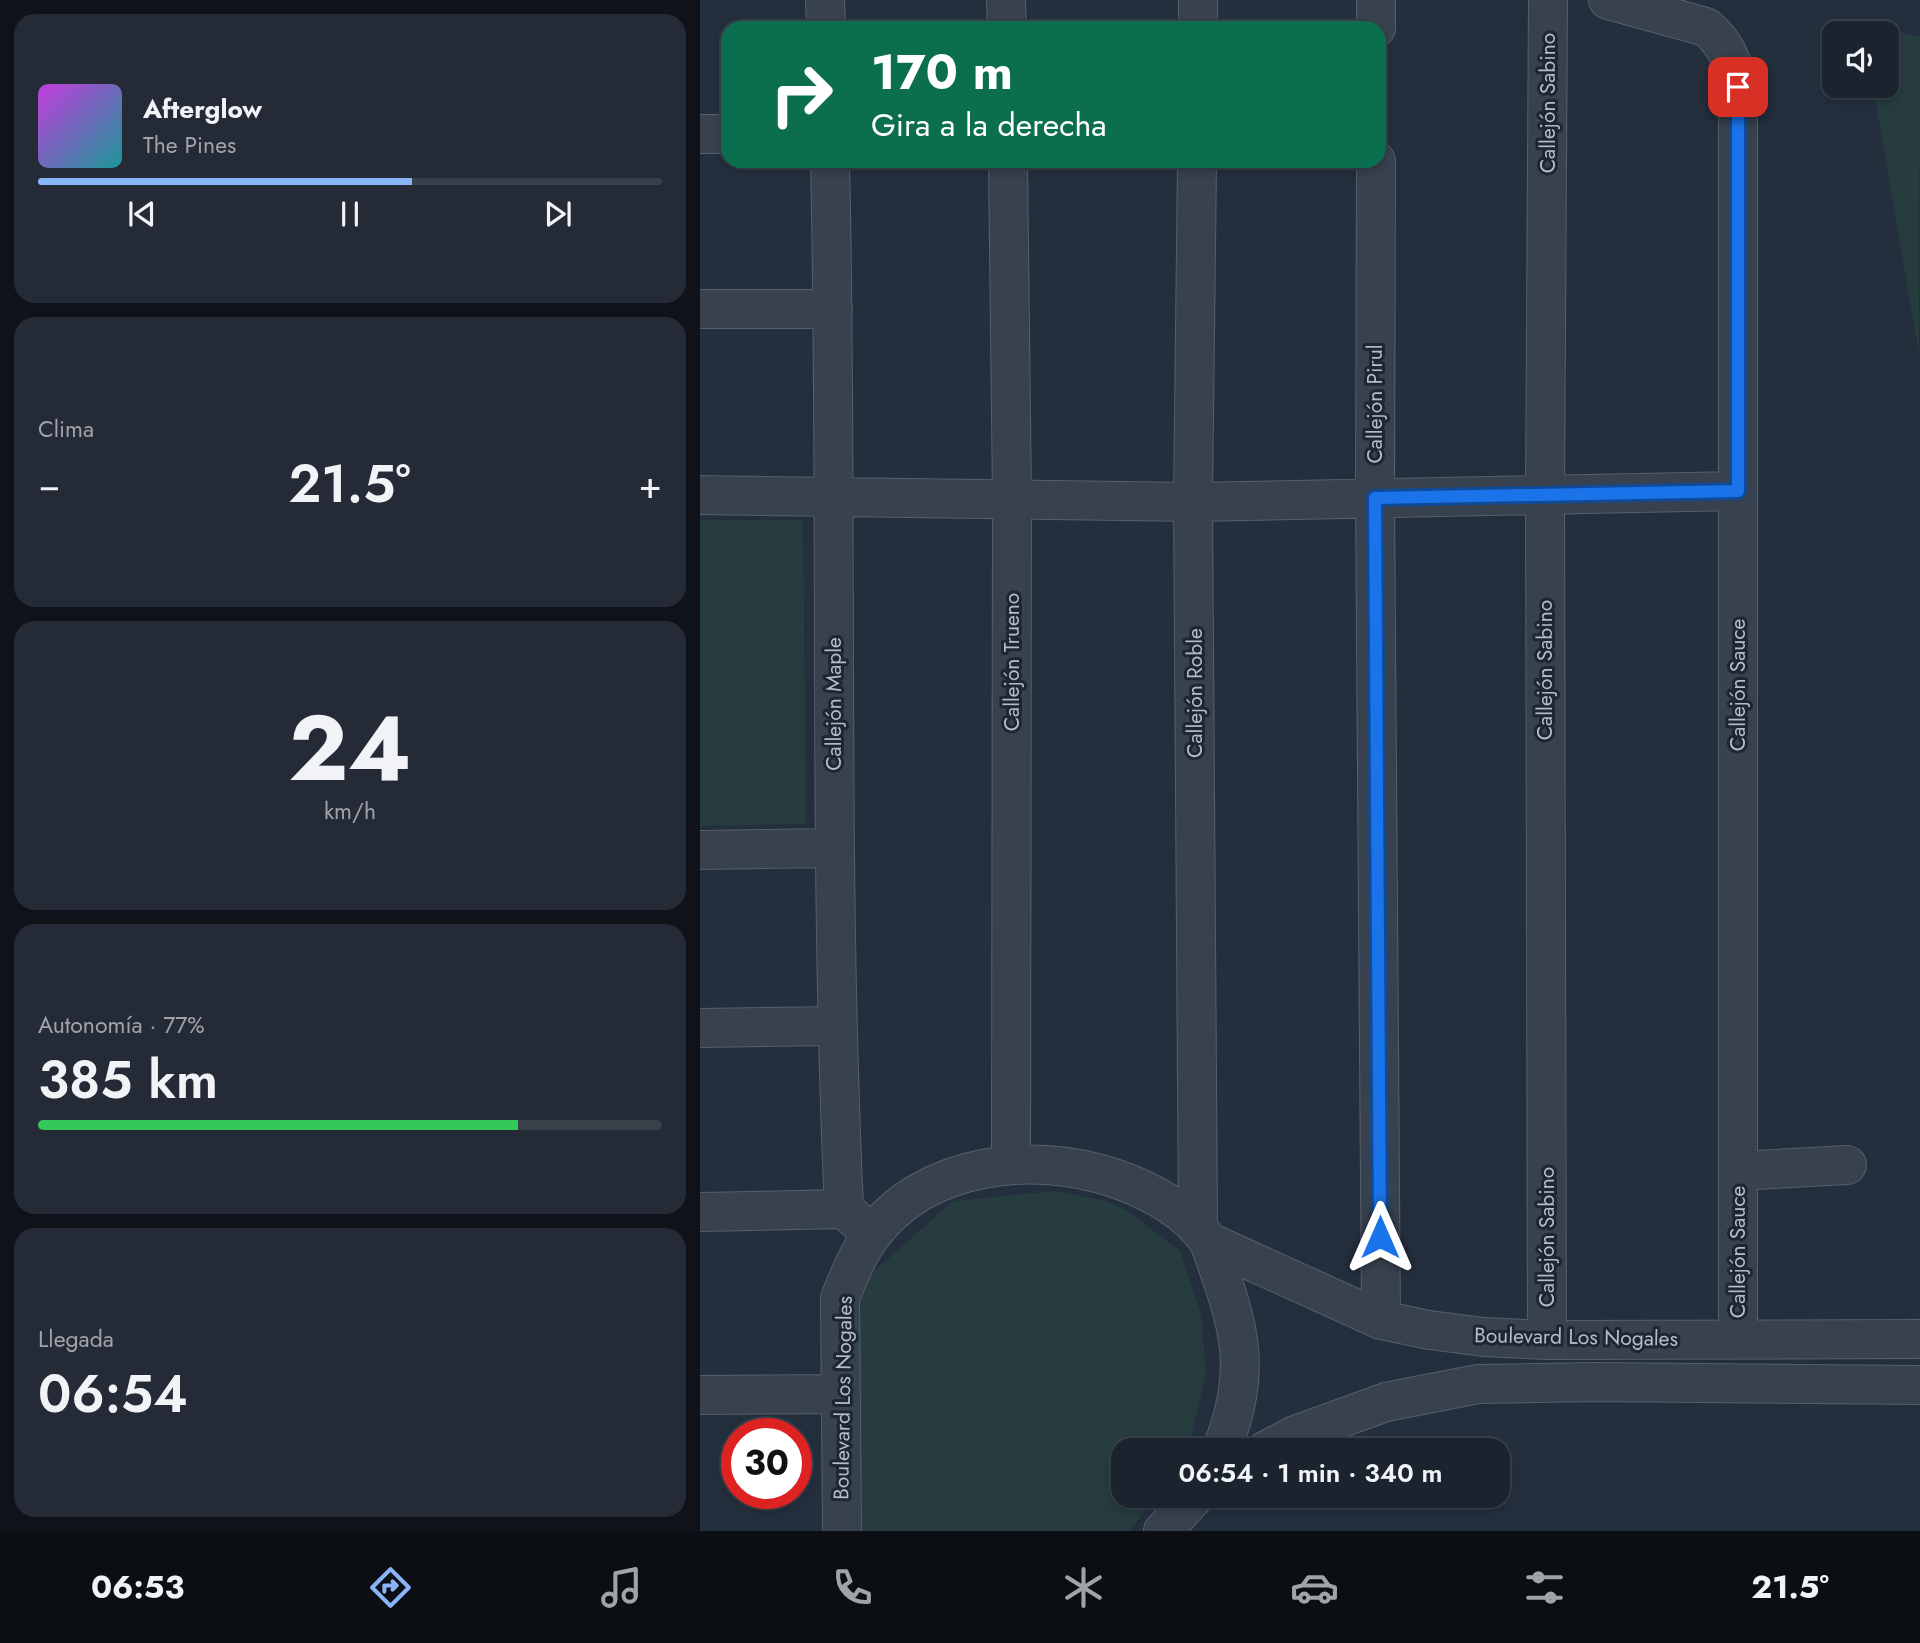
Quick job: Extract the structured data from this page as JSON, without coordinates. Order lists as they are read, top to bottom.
{
  "streets": {
    "street": [
      "Callejón Sabino",
      "Callejón Pirul",
      "Callejón Trueno",
      "Callejón Sauce",
      "Callejón Roble",
      "Callejón Maple",
      "Boulevard Los Nogales"
    ]
  },
  "crossings": [
    ["Callejón Sabino", "Boulevard Los Nogales"],
    ["Callejón Pirul", "Boulevard Los Nogales"],
    ["Callejón Trueno", "Boulevard Los Nogales"],
    ["Callejón Sauce", "Boulevard Los Nogales"],
    ["Callejón Roble", "Boulevard Los Nogales"]
  ],
  "page": {
    "turn": ["170 m", "Gira a la derecha"],
    "song": ["Afterglow", "The Pines"],
    "tile": [
      "Clima",
      ["24", "km/h"],
      ["Autonomía · 77%", "385 km"],
      ["Llegada", "06:54"]
    ],
    "heat": ["−", "21.5°", "+"],
    "limit": "30",
    "trip": "06:54 · 1 min · 340 m",
    "tabs": ["06:53", "21.5°"]
  }
}
